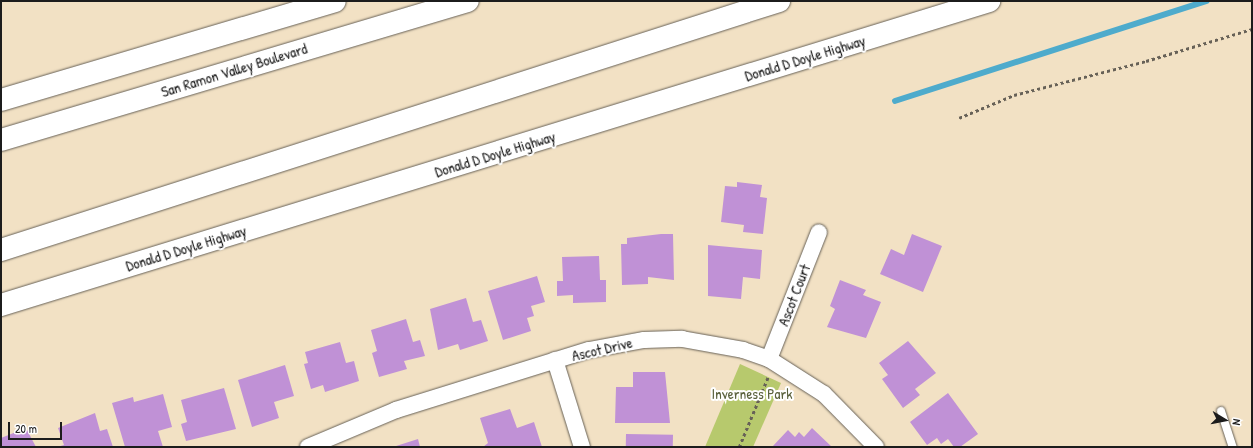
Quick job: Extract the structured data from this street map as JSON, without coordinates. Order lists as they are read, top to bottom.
{
  "streets": {
    "main road": ["Donald D Doyle Highway", "San Ramon Valley Boulevard"],
    "street": ["Ascot Court", "Ascot Drive"]
  },
  "crossings": [
    ["Ascot Court", "Ascot Drive"]
  ],
  "parks": ["Inverness Park"],
  "scale_bar": "20 m",
  "north": "right"
}
